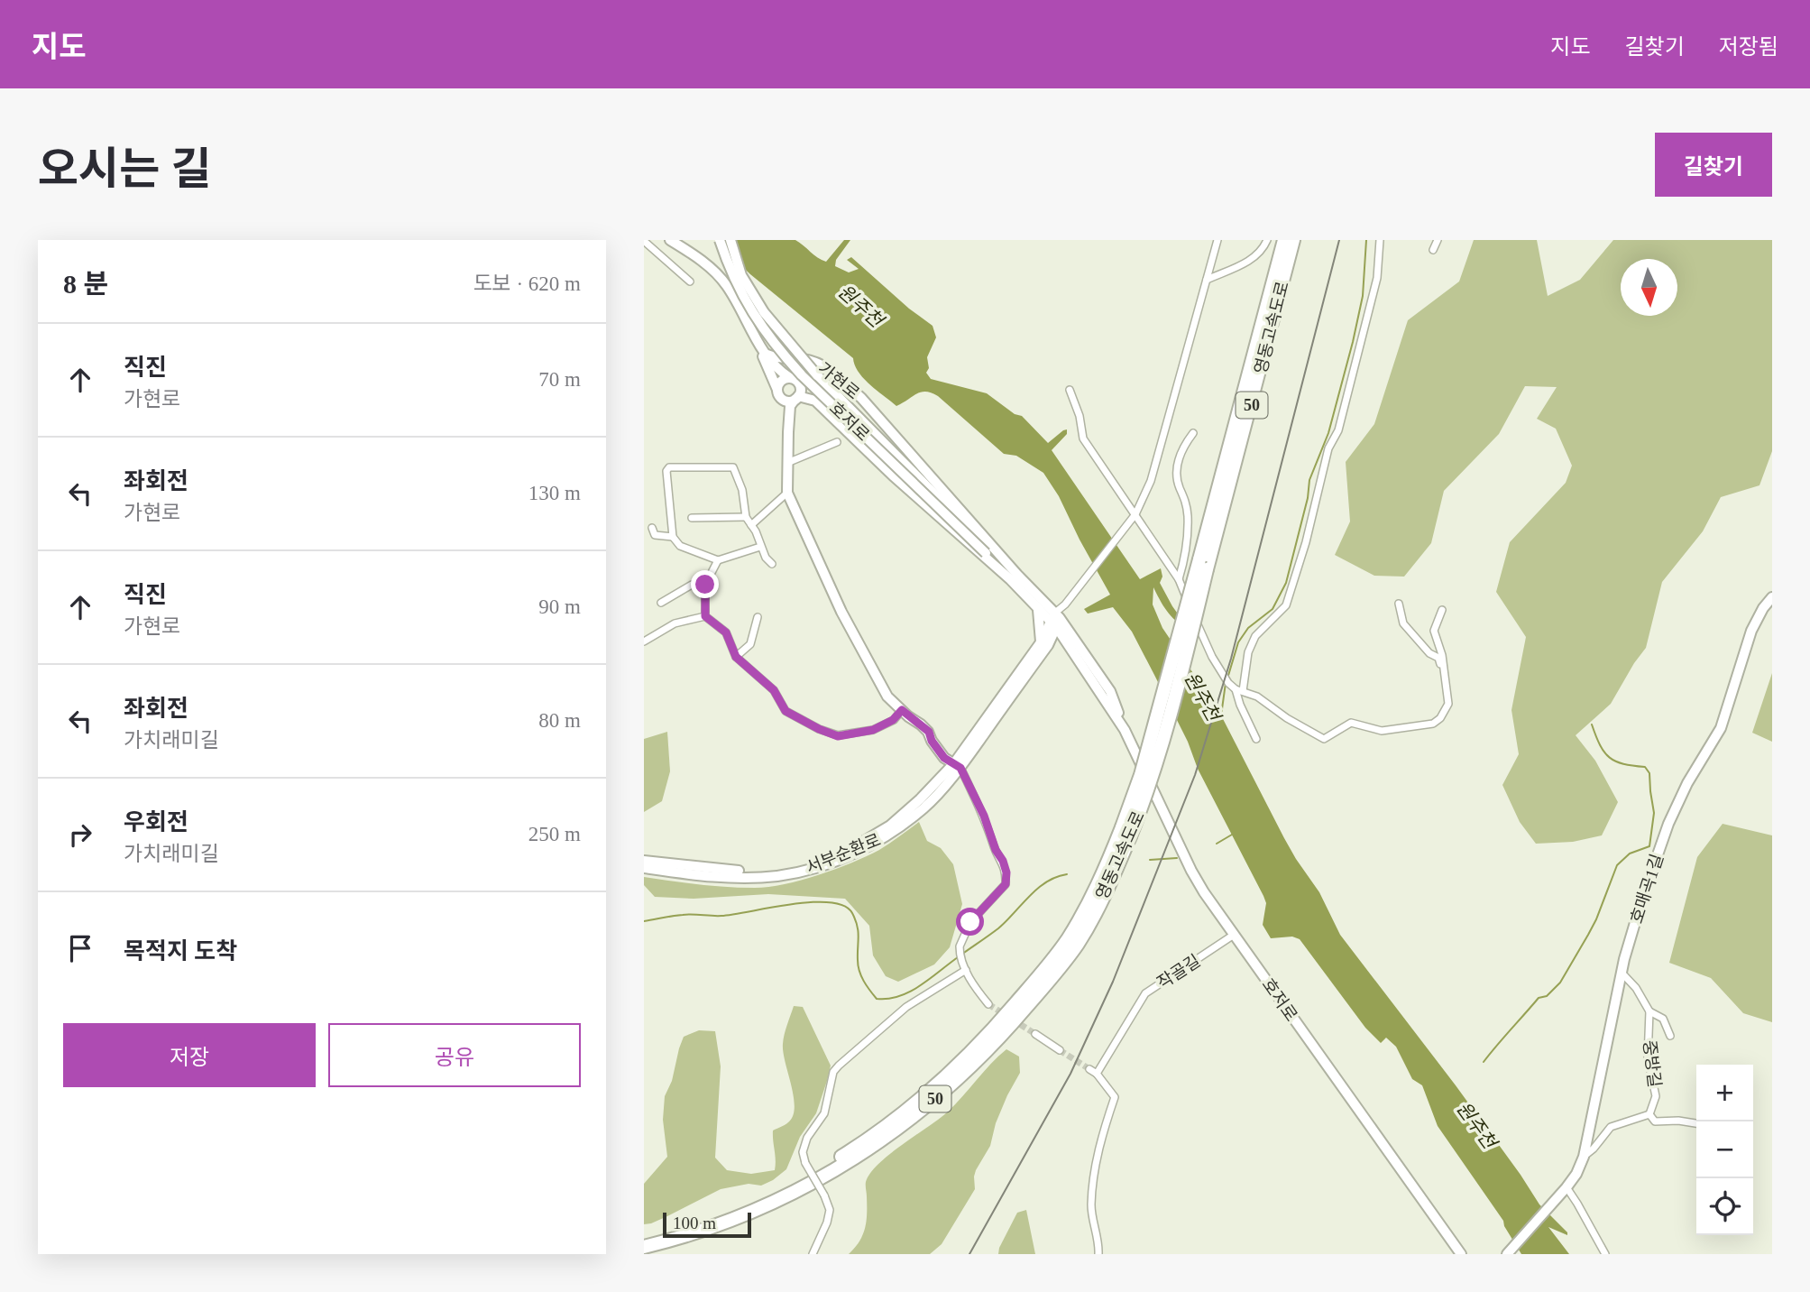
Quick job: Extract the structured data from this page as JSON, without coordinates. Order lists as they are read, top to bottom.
{
  "streets": {
    "highway": ["영동고속도로", "50"],
    "street": [
      "가현로",
      "호저로",
      "서부순환로",
      "호매곡1길",
      "작골길",
      "중방길"
    ]
  },
  "crossings": [
    ["가현로", "호저로"],
    ["호저로", "서부순환로"],
    ["호저로", "작골길"],
    ["호매곡1길", "중방길"]
  ],
  "water": ["원주천"],
  "scale_bar": "100 m",
  "north": "bottom",
  "page": {
    "header": "지도",
    "nav": ["지도", "길찾기", "저장됨"],
    "title": "오시는 길",
    "buttons": [
      "길찾기",
      ["저장", "공유"]
    ],
    "heading": ["8 분", "도보 · 620 m"],
    "list": [
      ["직진", "가현로", "70 m"],
      ["좌회전", "가현로", "130 m"],
      ["직진", "가현로", "90 m"],
      ["좌회전", "가치래미길", "80 m"],
      ["우회전", "가치래미길", "250 m"],
      "목적지 도착"
    ],
    "map_buttons": ["+", "−"],
    "scale": "100 m"
  }
}
